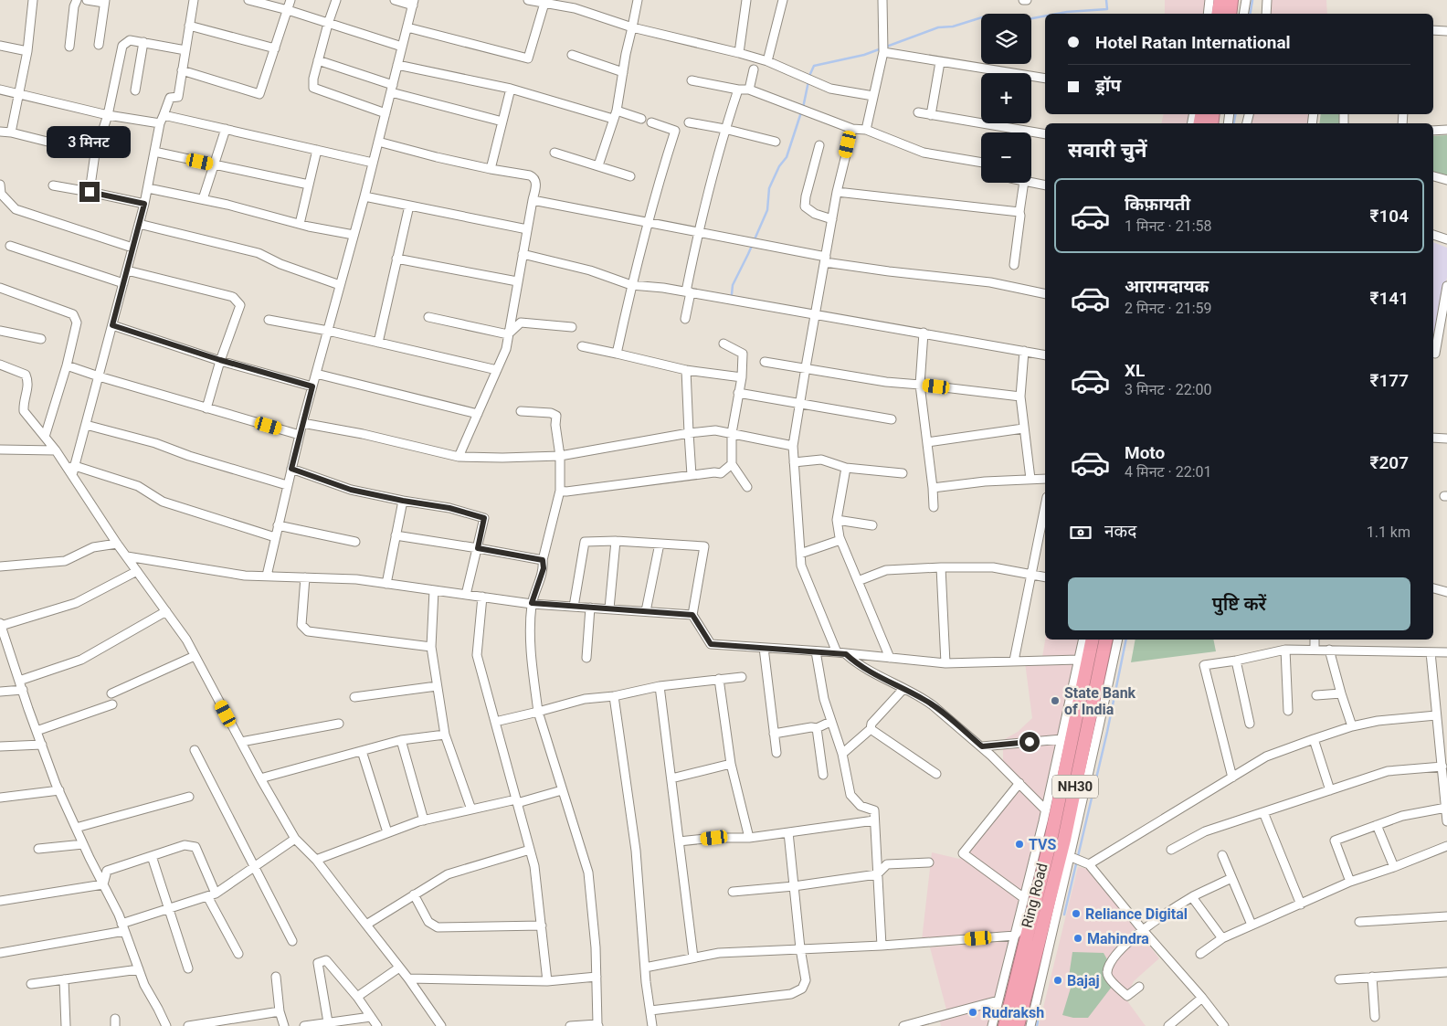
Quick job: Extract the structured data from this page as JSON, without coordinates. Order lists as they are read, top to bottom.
{
  "streets": {
    "highway": ["NH30", "Ring Road"]
  },
  "places": [
    "State Bank of India",
    "TVS",
    "Reliance Digital",
    "Mahindra",
    "Bajaj",
    "Rudraksh"
  ],
  "page": {
    "map_buttons": ["+", "−"],
    "banner": ["Hotel Ratan International", "ड्रॉप"],
    "heading": "सवारी चुनें",
    "bubble": "3 मिनट",
    "list": [
      {
        "name": "किफ़ायती",
        "note": "1 मिनट · 21:58",
        "value": "₹104"
      },
      {
        "name": "आरामदायक",
        "note": "2 मिनट · 21:59",
        "value": "₹141"
      },
      {
        "name": "XL",
        "note": "3 मिनट · 22:00",
        "value": "₹177"
      },
      {
        "name": "Moto",
        "note": "4 मिनट · 22:01",
        "value": "₹207"
      }
    ],
    "pay": ["नकद", "1.1 km"],
    "buttons": "पुष्टि करें"
  }
}
